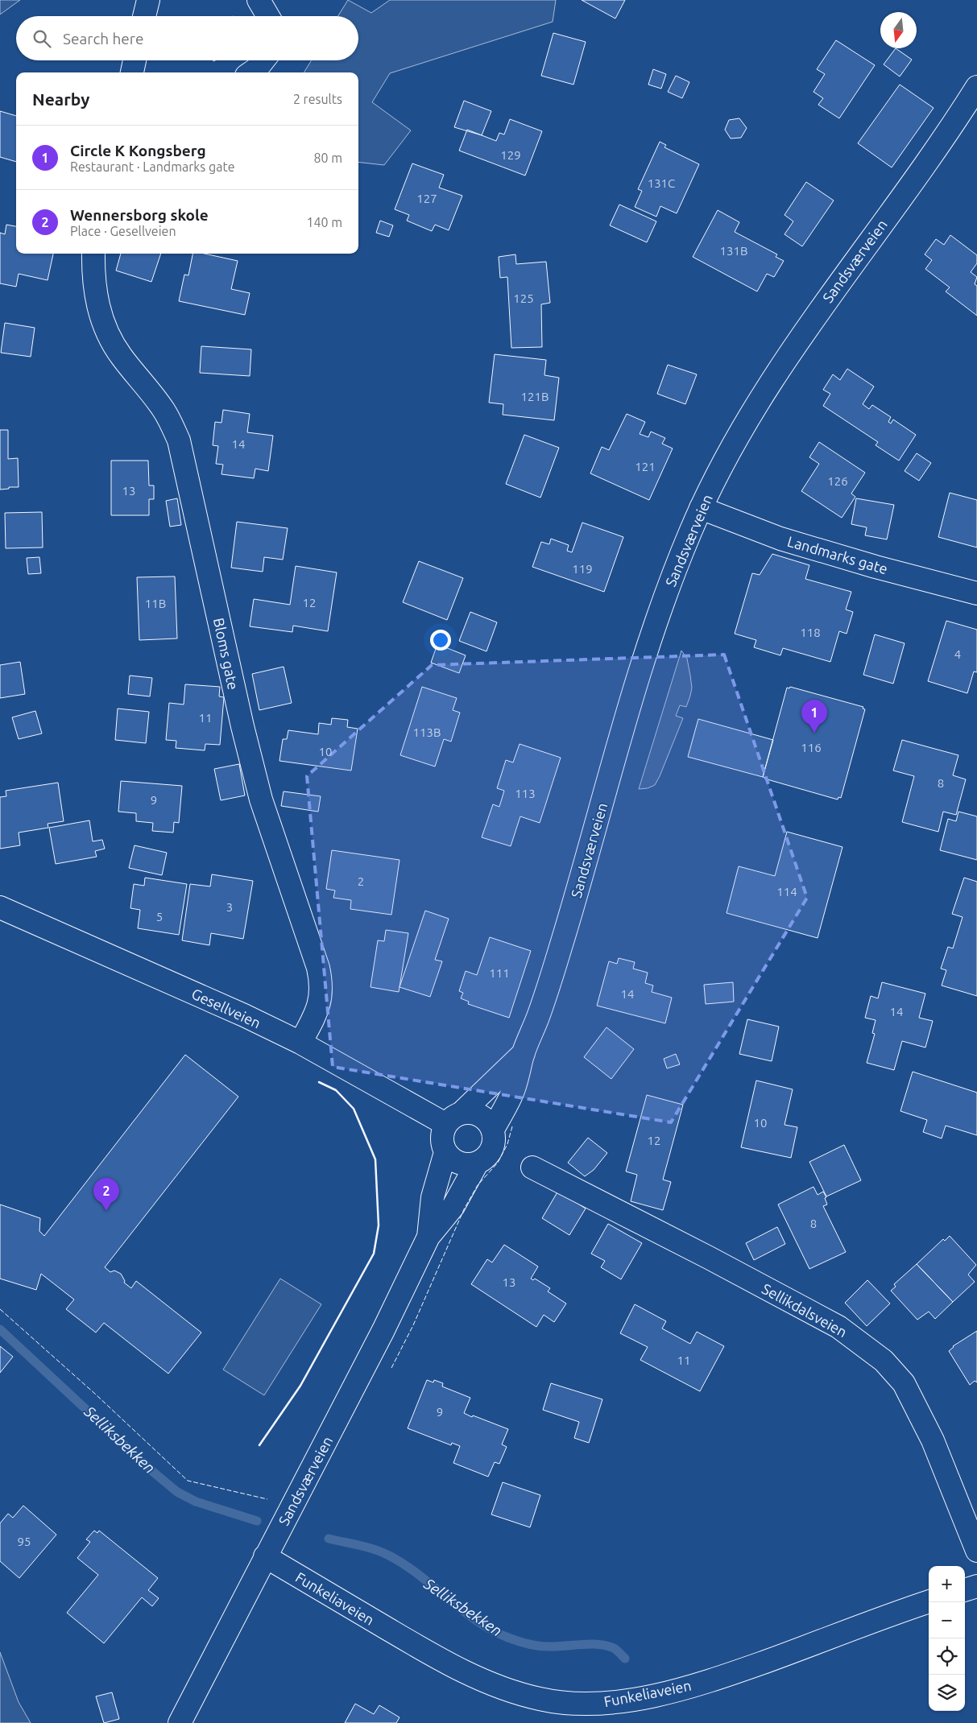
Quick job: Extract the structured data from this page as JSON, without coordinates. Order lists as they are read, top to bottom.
{
  "streets": {
    "street": [
      "Sandsværveien",
      "Landmarks gate",
      "Bloms gate",
      "Gesellveien",
      "Sellikdalsveien",
      "Funkeliaveien"
    ]
  },
  "crossings": [
    ["Sandsværveien", "Landmarks gate"],
    ["Sandsværveien", "Gesellveien"],
    ["Sandsværveien", "Funkeliaveien"],
    ["Bloms gate", "Gesellveien"]
  ],
  "water": ["Selliksbekken"],
  "house_numbers": [
    "129",
    "131C",
    "127",
    "131B",
    "125",
    "121B",
    "14",
    "121",
    "126",
    "13",
    "119",
    "12",
    "11B",
    "118",
    "4",
    "11",
    "113B",
    "116",
    "10",
    "8",
    "113",
    "9",
    "2",
    "114",
    "3",
    "5",
    "111",
    "14",
    "14",
    "10",
    "12",
    "8",
    "13",
    "11",
    "9",
    "95"
  ],
  "north": "bottom",
  "page": {
    "search": "Search here",
    "heading": ["Nearby", "2 results"],
    "list": [
      {
        "mark": "1",
        "name": "Circle K Kongsberg",
        "note": "Restaurant · Landmarks gate",
        "value": "80 m"
      },
      {
        "mark": "2",
        "name": "Wennersborg skole",
        "note": "Place · Gesellveien",
        "value": "140 m"
      }
    ],
    "pins": ["1", "2"],
    "map_buttons": ["+", "−"]
  }
}
